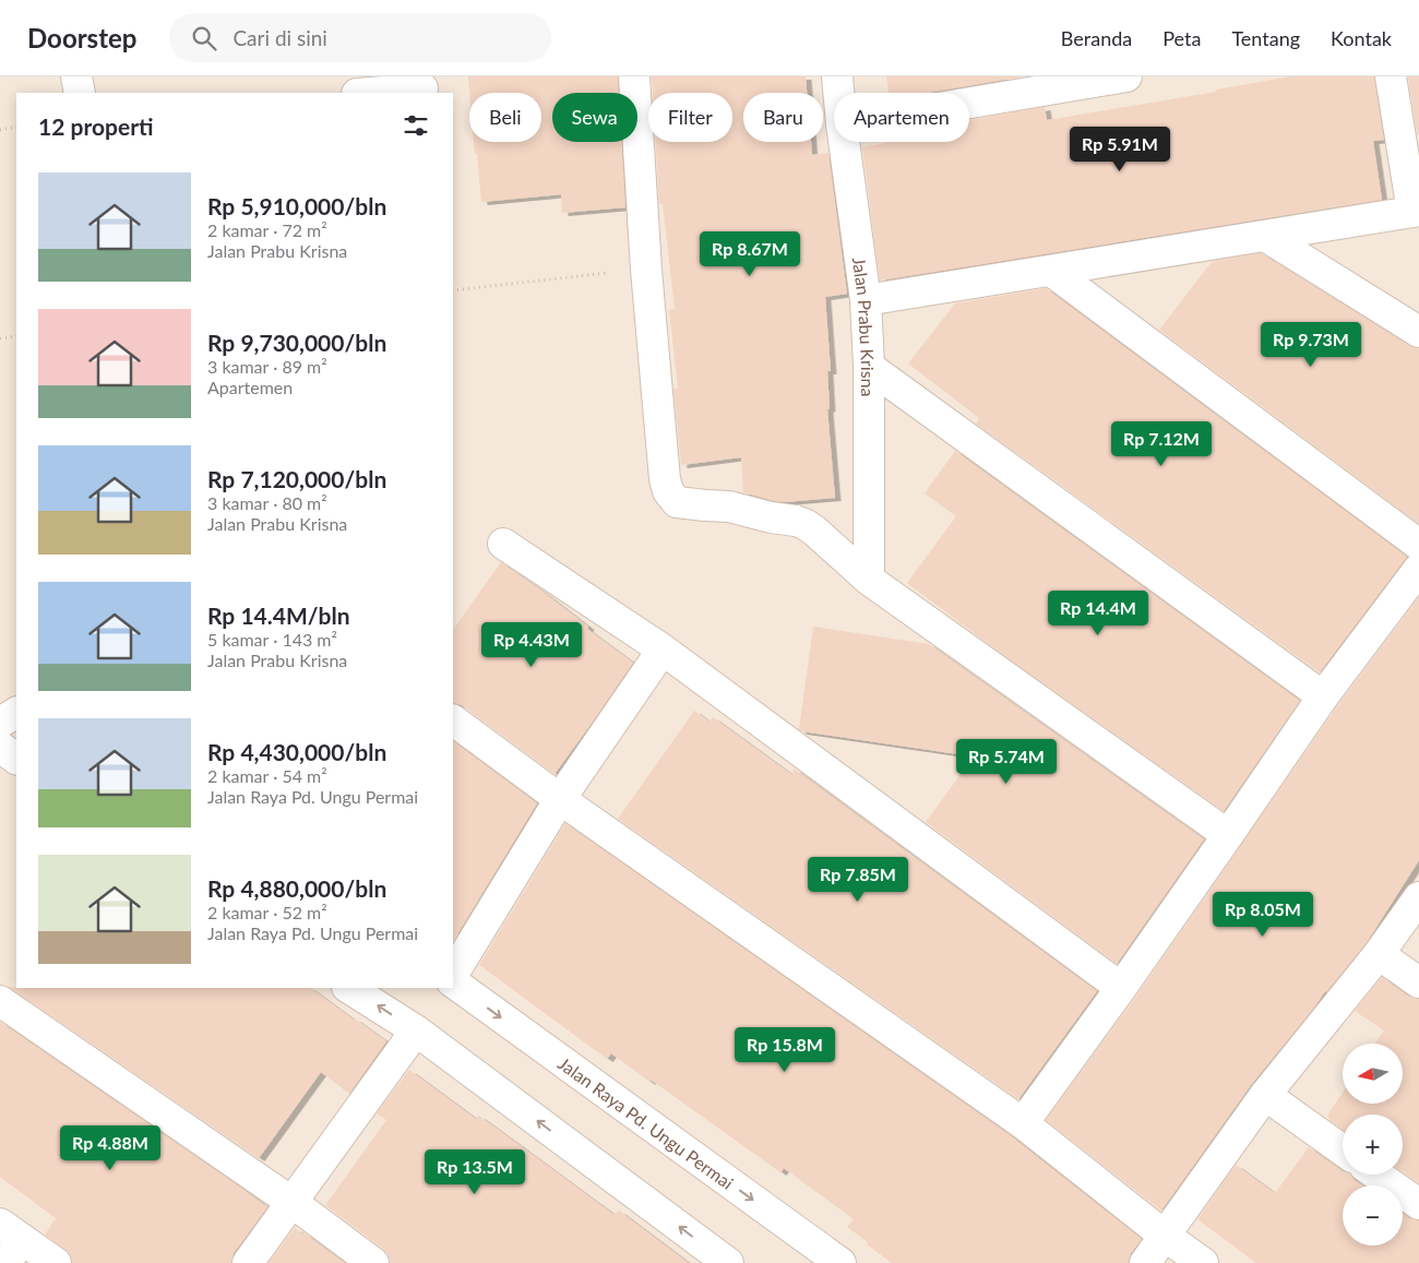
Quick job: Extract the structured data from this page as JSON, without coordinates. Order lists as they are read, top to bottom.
{
  "streets": {
    "street": ["Jalan Prabu Krisna", "Jalan Raya Pd. Ungu Permai"]
  },
  "north": "left",
  "page": {
    "header": "Doorstep",
    "search": "Cari di sini",
    "nav": [
      "Beranda",
      "Peta",
      "Tentang",
      "Kontak"
    ],
    "chip": [
      "Beli",
      "Sewa",
      "Filter",
      "Baru",
      "Apartemen"
    ],
    "heading": "12 properti",
    "price": [
      "Rp 5.91M",
      "Rp 8.67M",
      "Rp 9.73M",
      "Rp 7.12M",
      "Rp 14.4M",
      "Rp 4.43M",
      "Rp 5.74M",
      "Rp 7.85M",
      "Rp 8.05M",
      "Rp 15.8M",
      "Rp 4.88M",
      "Rp 13.5M"
    ],
    "list": [
      {
        "name": "Rp 5,910,000/bln",
        "note": "2 kamar · 72 m² · Jalan Prabu Krisna"
      },
      {
        "name": "Rp 9,730,000/bln",
        "note": "3 kamar · 89 m² · Apartemen"
      },
      {
        "name": "Rp 7,120,000/bln",
        "note": "3 kamar · 80 m² · Jalan Prabu Krisna"
      },
      {
        "name": "Rp 14.4M/bln",
        "note": "5 kamar · 143 m² · Jalan Prabu Krisna"
      },
      {
        "name": "Rp 4,430,000/bln",
        "note": "2 kamar · 54 m² · Jalan Raya Pd. Ungu Permai"
      },
      {
        "name": "Rp 4,880,000/bln",
        "note": "2 kamar · 52 m² · Jalan Raya Pd. Ungu Permai"
      }
    ],
    "map_buttons": ["+", "−"]
  }
}
